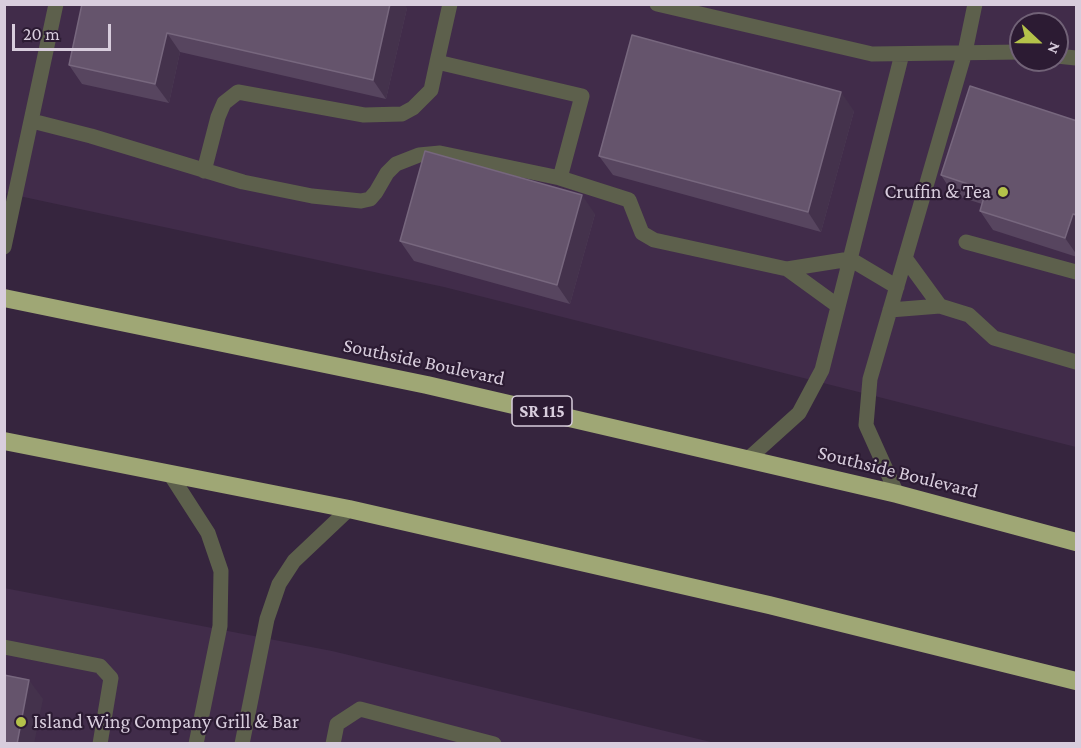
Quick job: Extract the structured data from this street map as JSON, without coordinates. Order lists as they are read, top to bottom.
{
  "streets": {
    "highway": ["Southside Boulevard", "SR 115"]
  },
  "places": ["Cruffin & Tea", "Island Wing Company Grill & Bar"],
  "scale_bar": "20 m",
  "north": "right"
}
